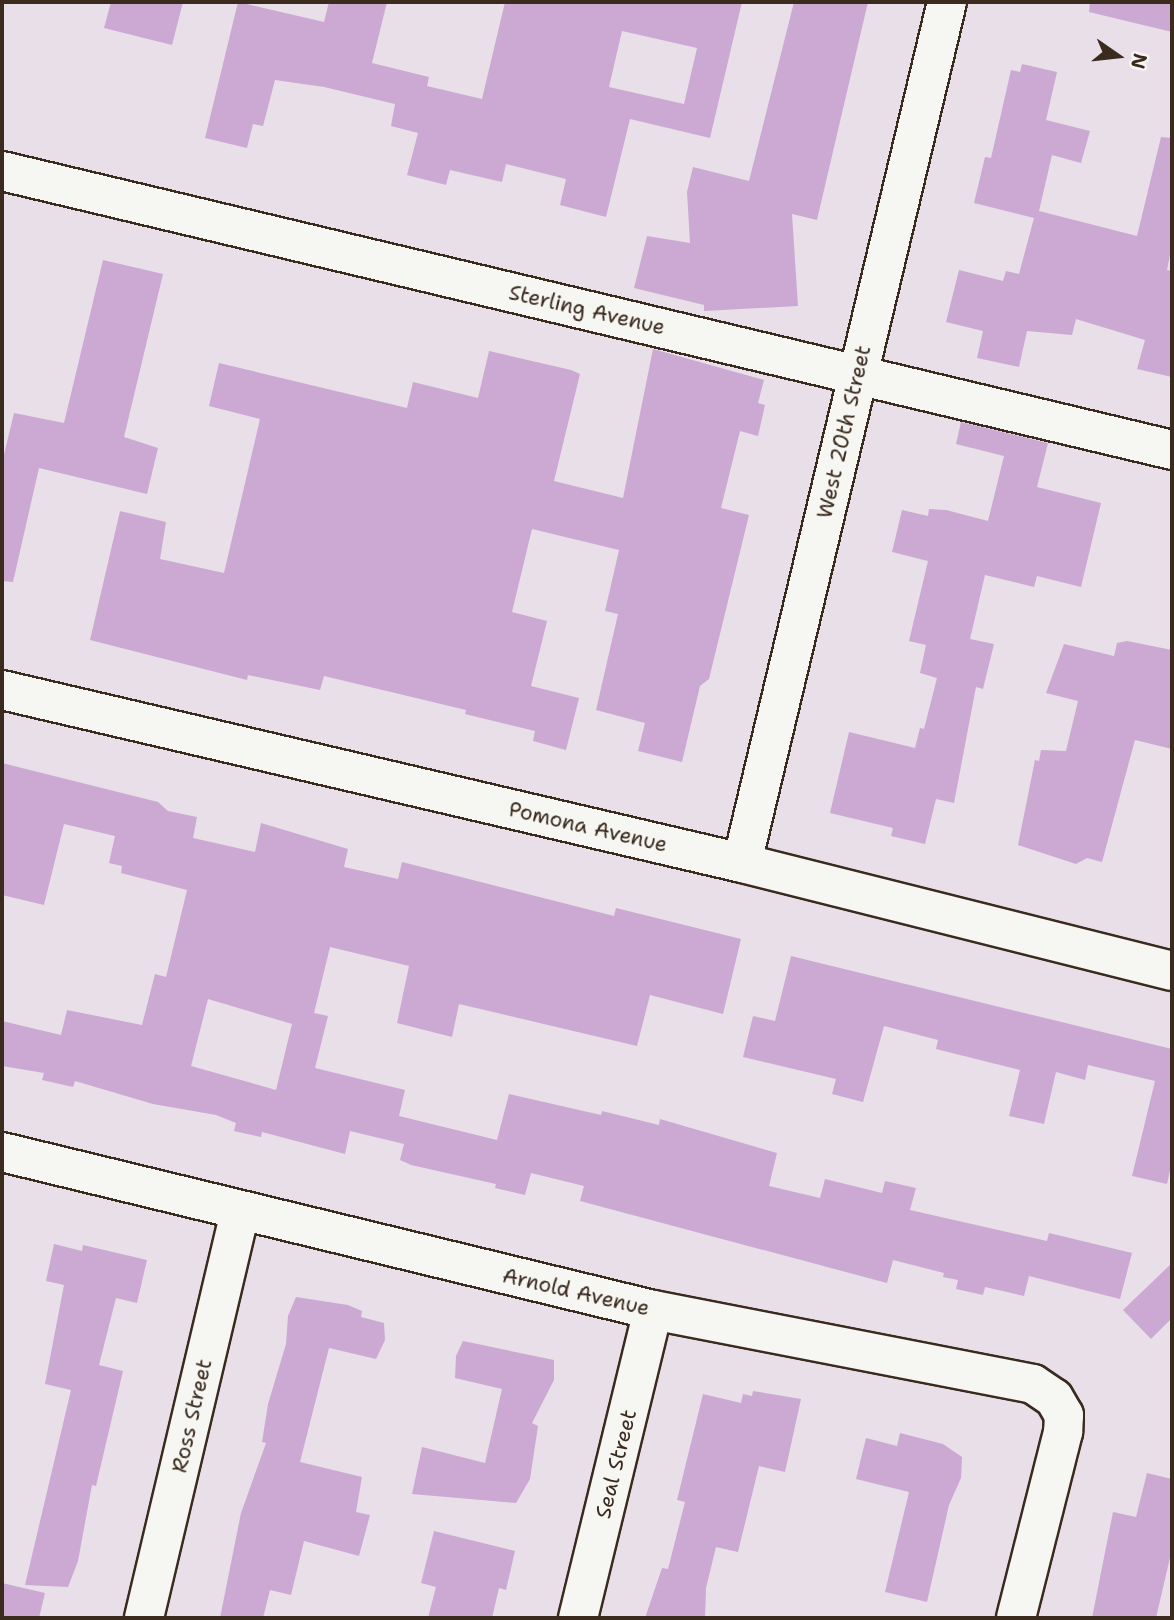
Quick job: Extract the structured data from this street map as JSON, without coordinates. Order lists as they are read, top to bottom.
{
  "streets": {
    "street": [
      "Sterling Avenue",
      "West 20th Street",
      "Pomona Avenue",
      "Arnold Avenue",
      "Ross Street",
      "Seal Street"
    ]
  },
  "crossings": [
    ["Sterling Avenue", "West 20th Street"],
    ["West 20th Street", "Pomona Avenue"],
    ["Arnold Avenue", "Ross Street"],
    ["Arnold Avenue", "Seal Street"]
  ],
  "north": "right"
}
